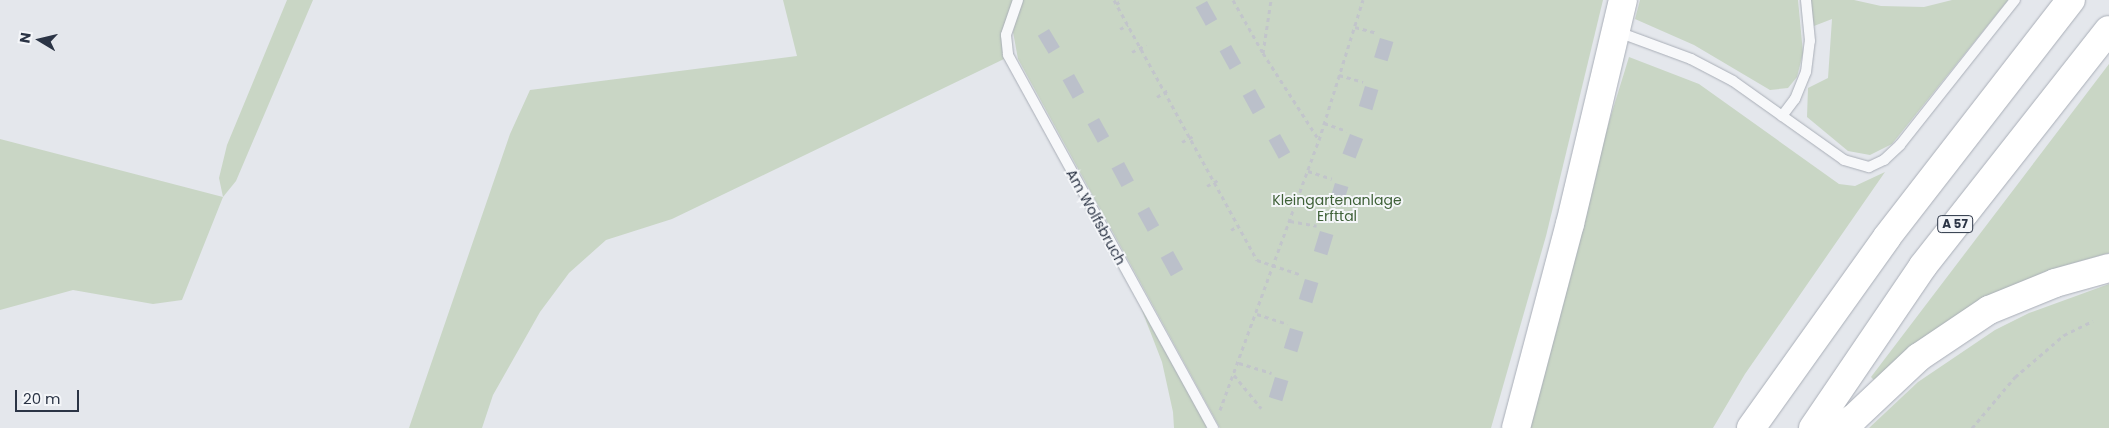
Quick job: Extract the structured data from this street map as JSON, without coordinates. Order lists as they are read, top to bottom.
{
  "streets": {
    "highway": ["A 57"],
    "lane": ["Am Wolfsbruch"]
  },
  "parks": ["Kleingartenanlage Erfttal"],
  "scale_bar": "20 m",
  "north": "left"
}
